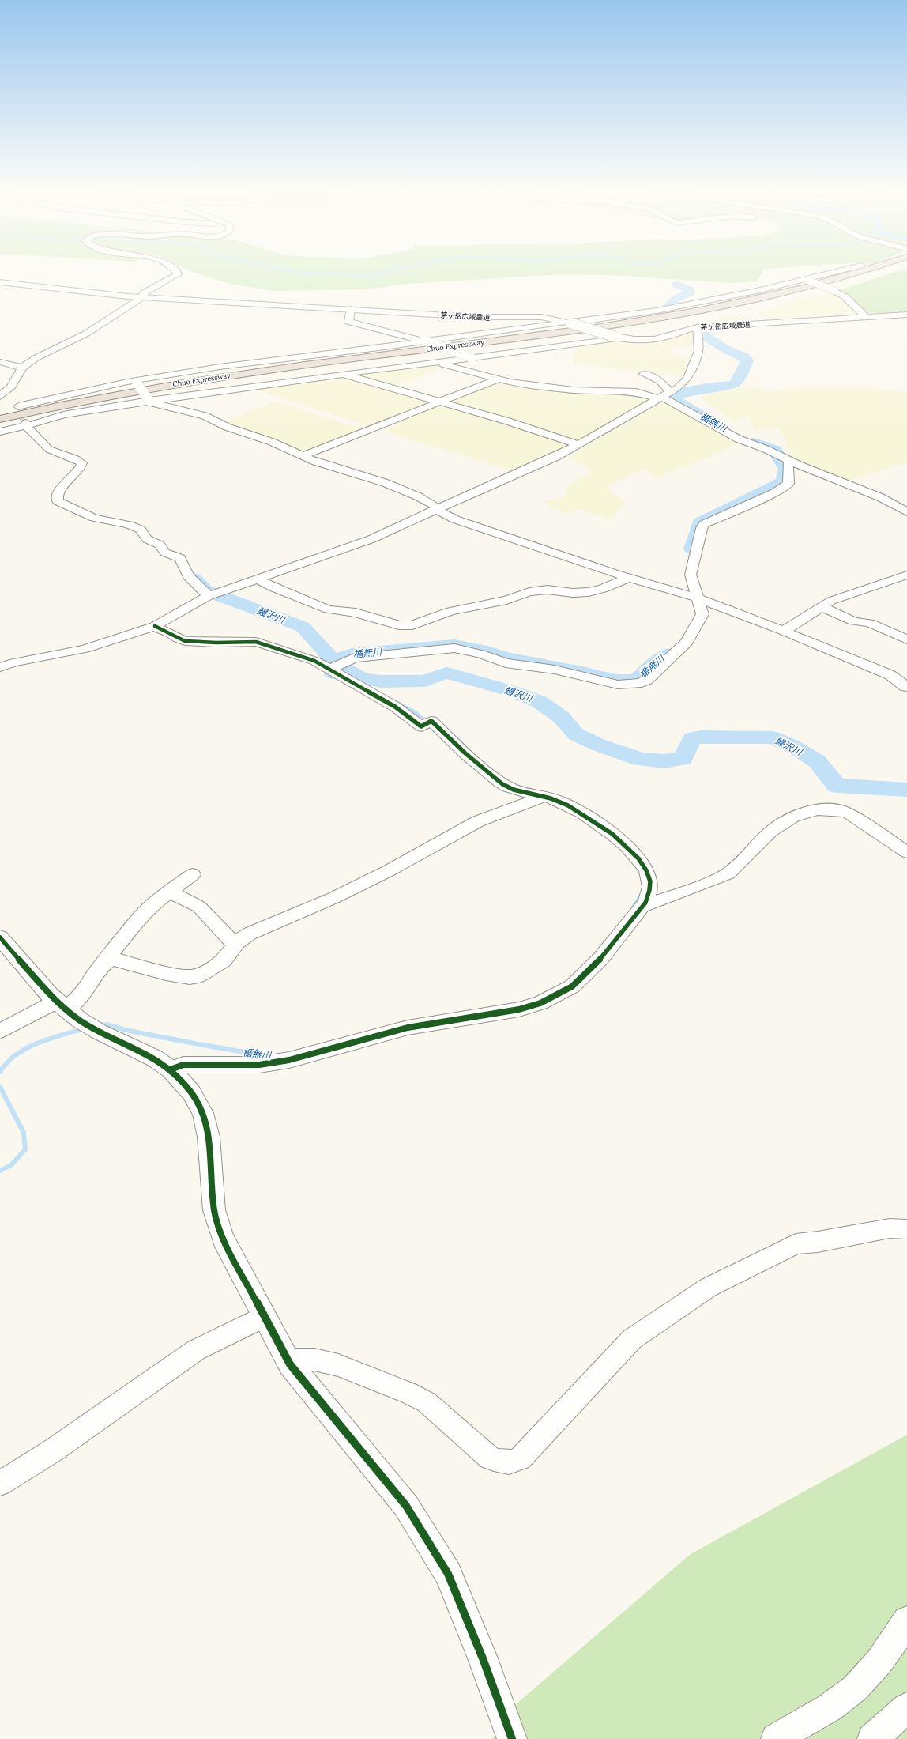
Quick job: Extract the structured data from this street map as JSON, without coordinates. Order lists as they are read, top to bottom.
{
  "streets": {
    "highway": ["Chuo Expressway"],
    "street": ["茅ヶ岳広域農道"]
  },
  "water": ["楯無川", "鰻沢川"]
}
